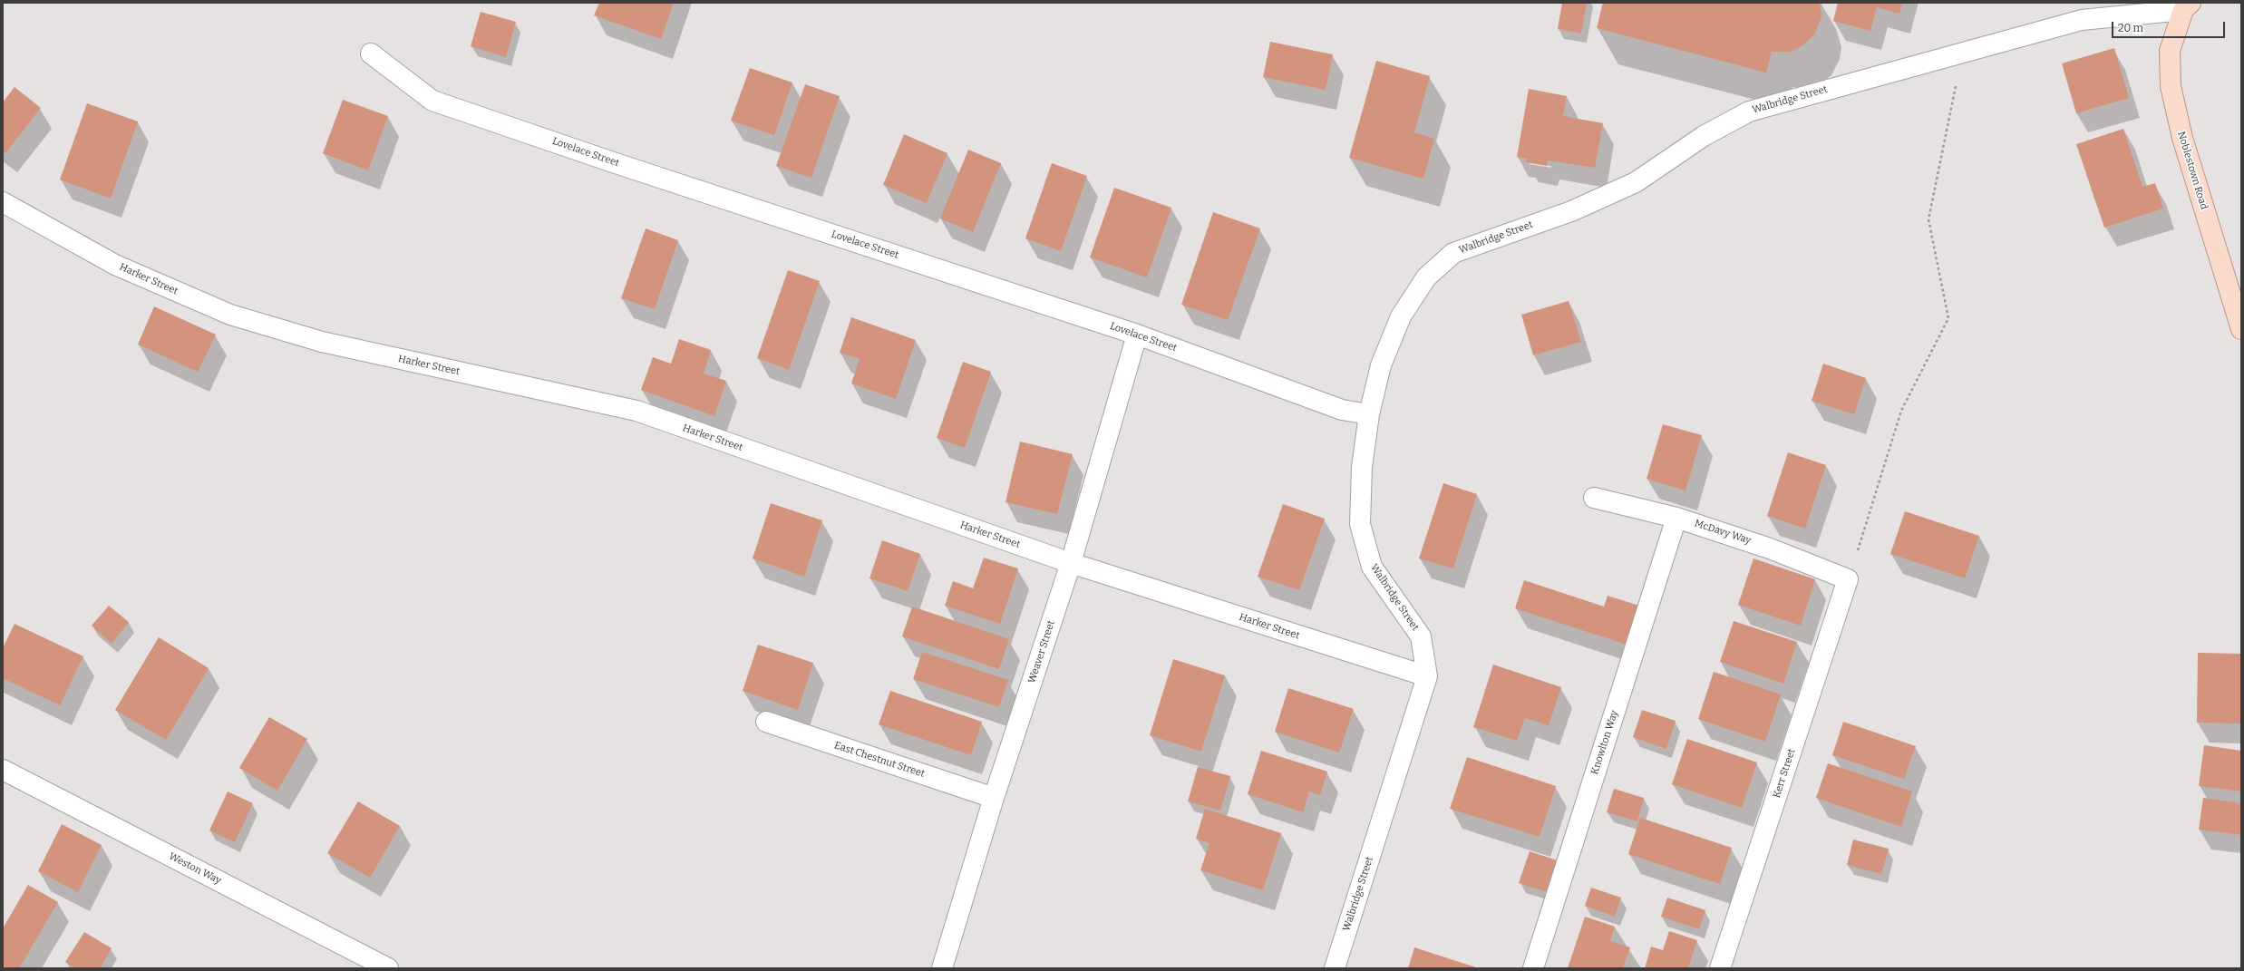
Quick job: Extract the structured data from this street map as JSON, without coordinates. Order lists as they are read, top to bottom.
{
  "streets": {
    "main road": ["Noblestown Road"],
    "street": [
      "Walbridge Street",
      "Lovelace Street",
      "Harker Street",
      "McDavy Way",
      "Weaver Street",
      "Knowlton Way",
      "East Chestnut Street",
      "Kerr Street",
      "Weston Way"
    ]
  },
  "crossings": [
    ["Walbridge Street", "Lovelace Street"],
    ["Walbridge Street", "Noblestown Road"],
    ["Walbridge Street", "Harker Street"],
    ["Lovelace Street", "Weaver Street"],
    ["Harker Street", "Weaver Street"],
    ["McDavy Way", "Knowlton Way"],
    ["McDavy Way", "Kerr Street"],
    ["Weaver Street", "East Chestnut Street"]
  ],
  "scale_bar": "20 m"
}
